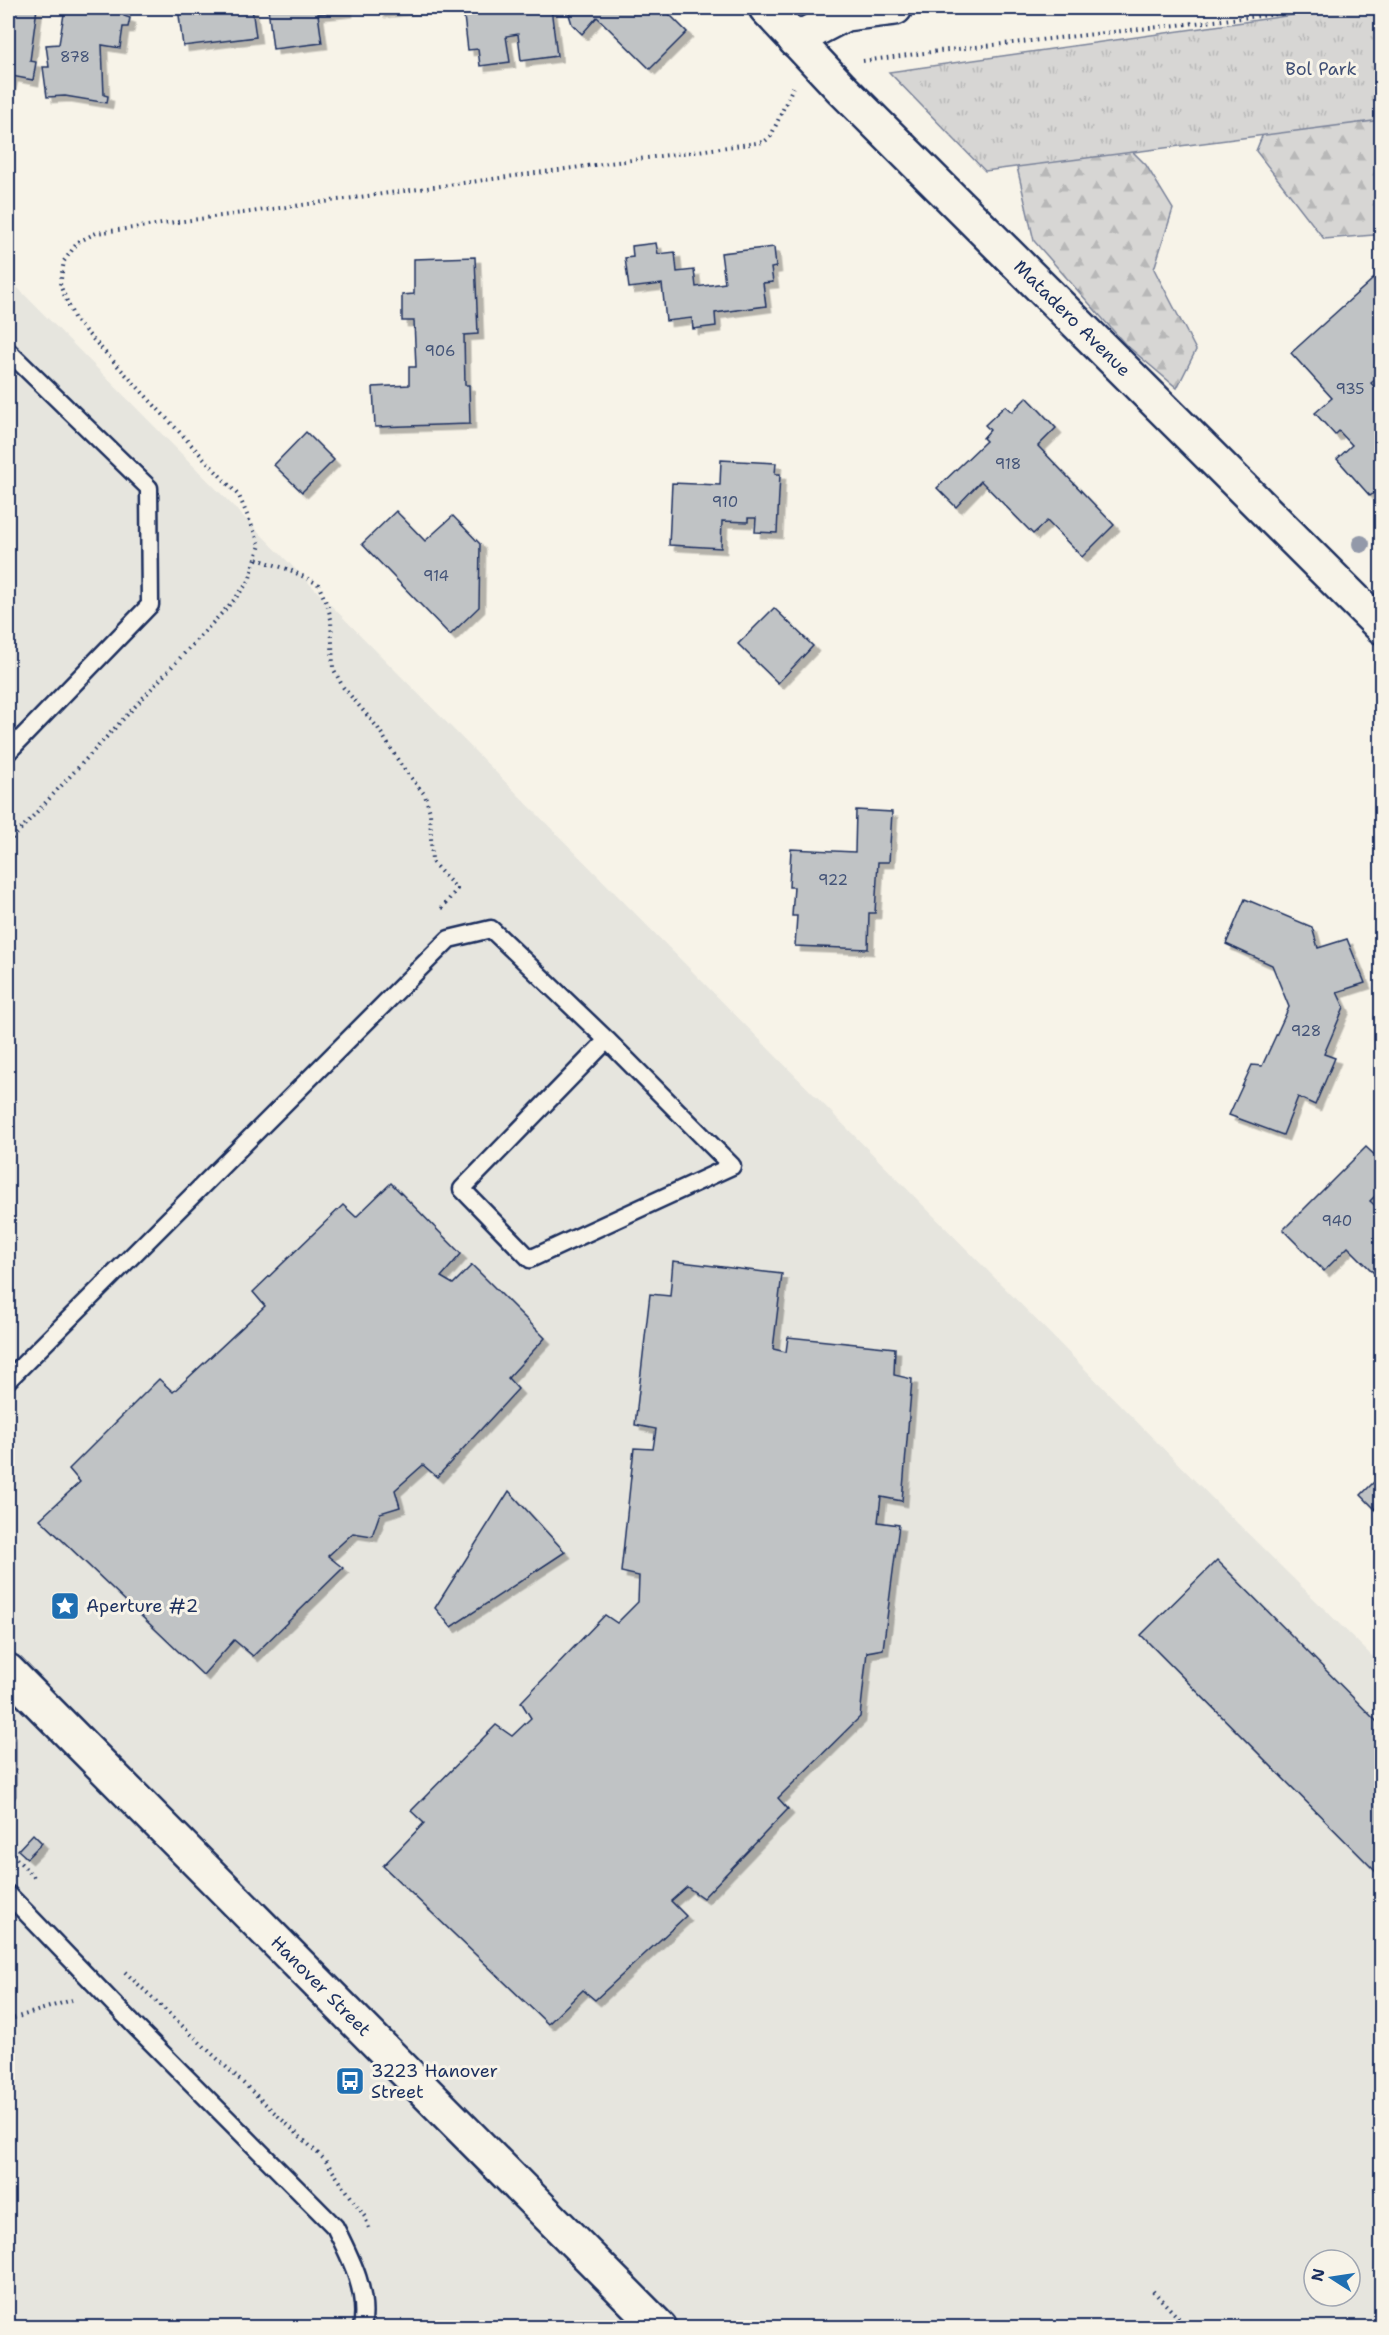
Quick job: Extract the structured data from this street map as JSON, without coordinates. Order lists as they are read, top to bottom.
{
  "streets": {
    "street": ["Matadero Avenue", "Hanover Street"]
  },
  "parks": ["Bol Park"],
  "places": {
    "place": ["Aperture #2"],
    "bus stop": ["3223 Hanover Street"]
  },
  "house_numbers": [
    "878",
    "906",
    "935",
    "918",
    "910",
    "914",
    "922",
    "928",
    "940"
  ],
  "north": "left"
}
